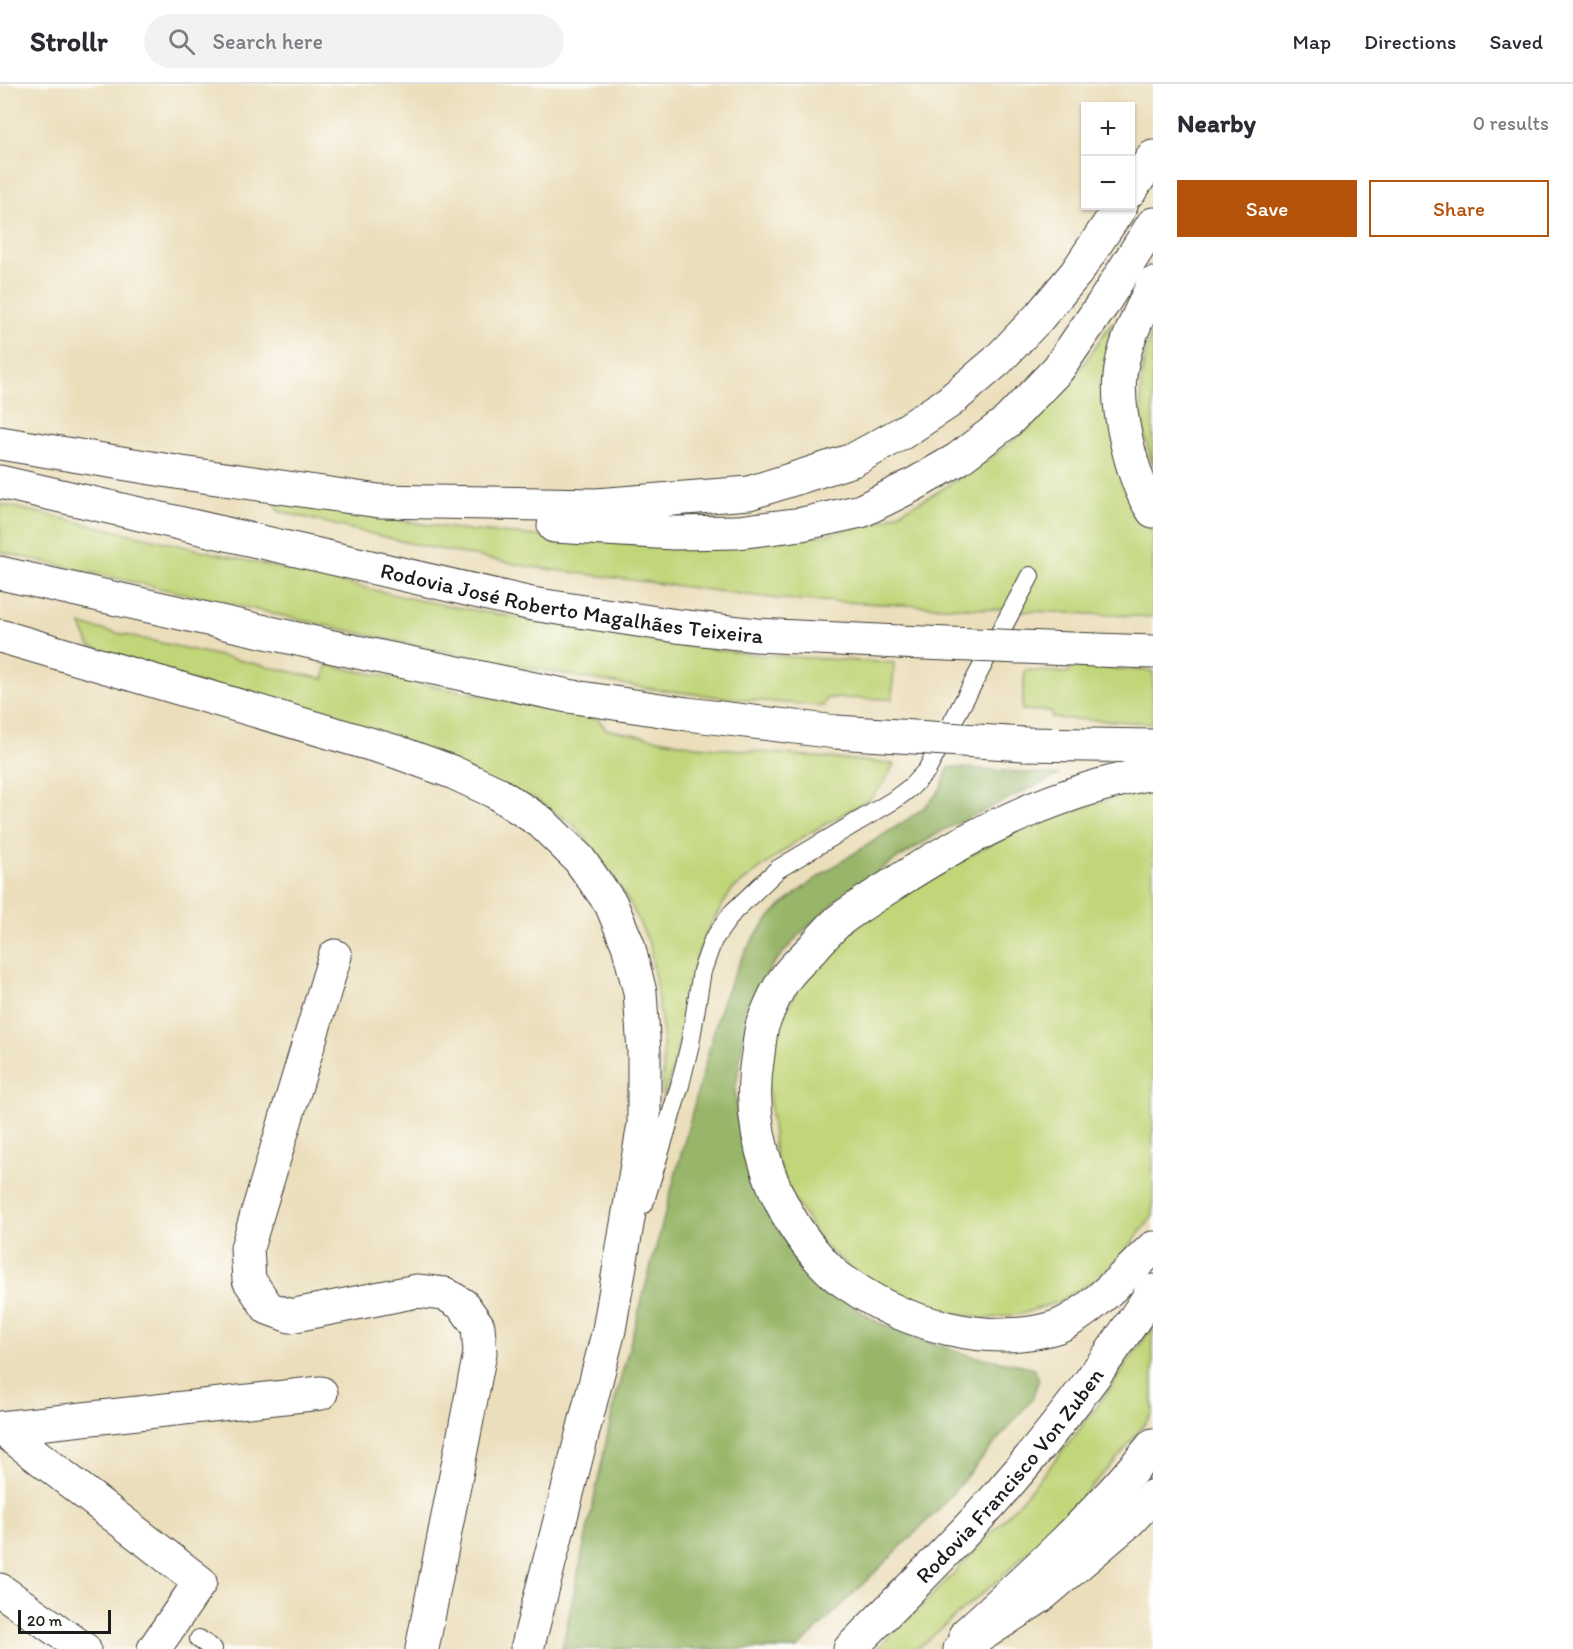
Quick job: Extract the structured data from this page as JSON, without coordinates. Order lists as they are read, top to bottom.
{
  "streets": {
    "main road": ["Rodovia José Roberto Magalhães Teixeira", "Rodovia Francisco Von Zuben"]
  },
  "scale_bar": "20 m",
  "page": {
    "header": "Strollr",
    "search": "Search here",
    "nav": ["Map", "Directions", "Saved"],
    "heading": ["Nearby", "0 results"],
    "map_buttons": ["+", "−"],
    "buttons": ["Save", "Share"],
    "scale": "20 m"
  }
}
